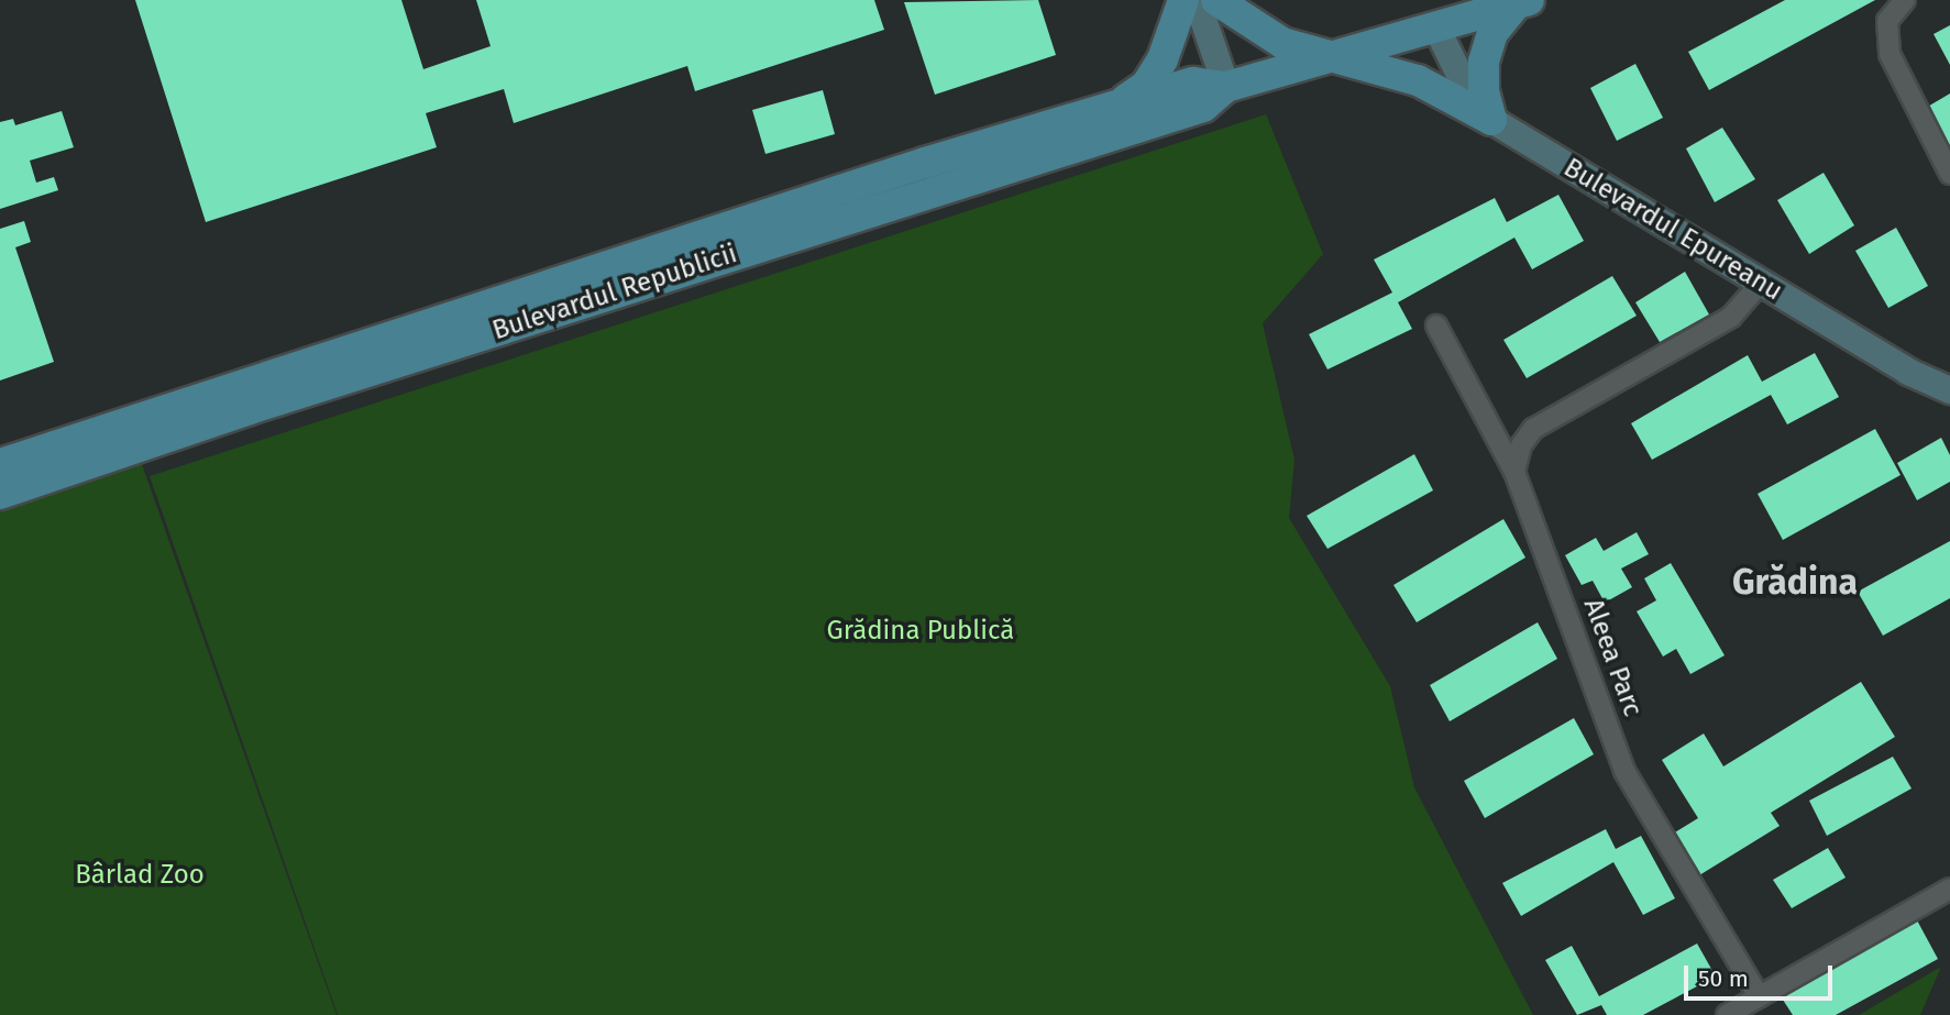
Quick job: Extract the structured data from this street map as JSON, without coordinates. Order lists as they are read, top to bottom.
{
  "streets": {
    "main road": ["Bulevardul Epureanu", "Bulevardul Republicii"],
    "street": ["Aleea Parc"]
  },
  "crossings": [
    ["Bulevardul Epureanu", "Bulevardul Republicii"]
  ],
  "districts": ["Grădina"],
  "parks": ["Grădina Publică", "Bârlad Zoo"],
  "scale_bar": "50 m"
}
